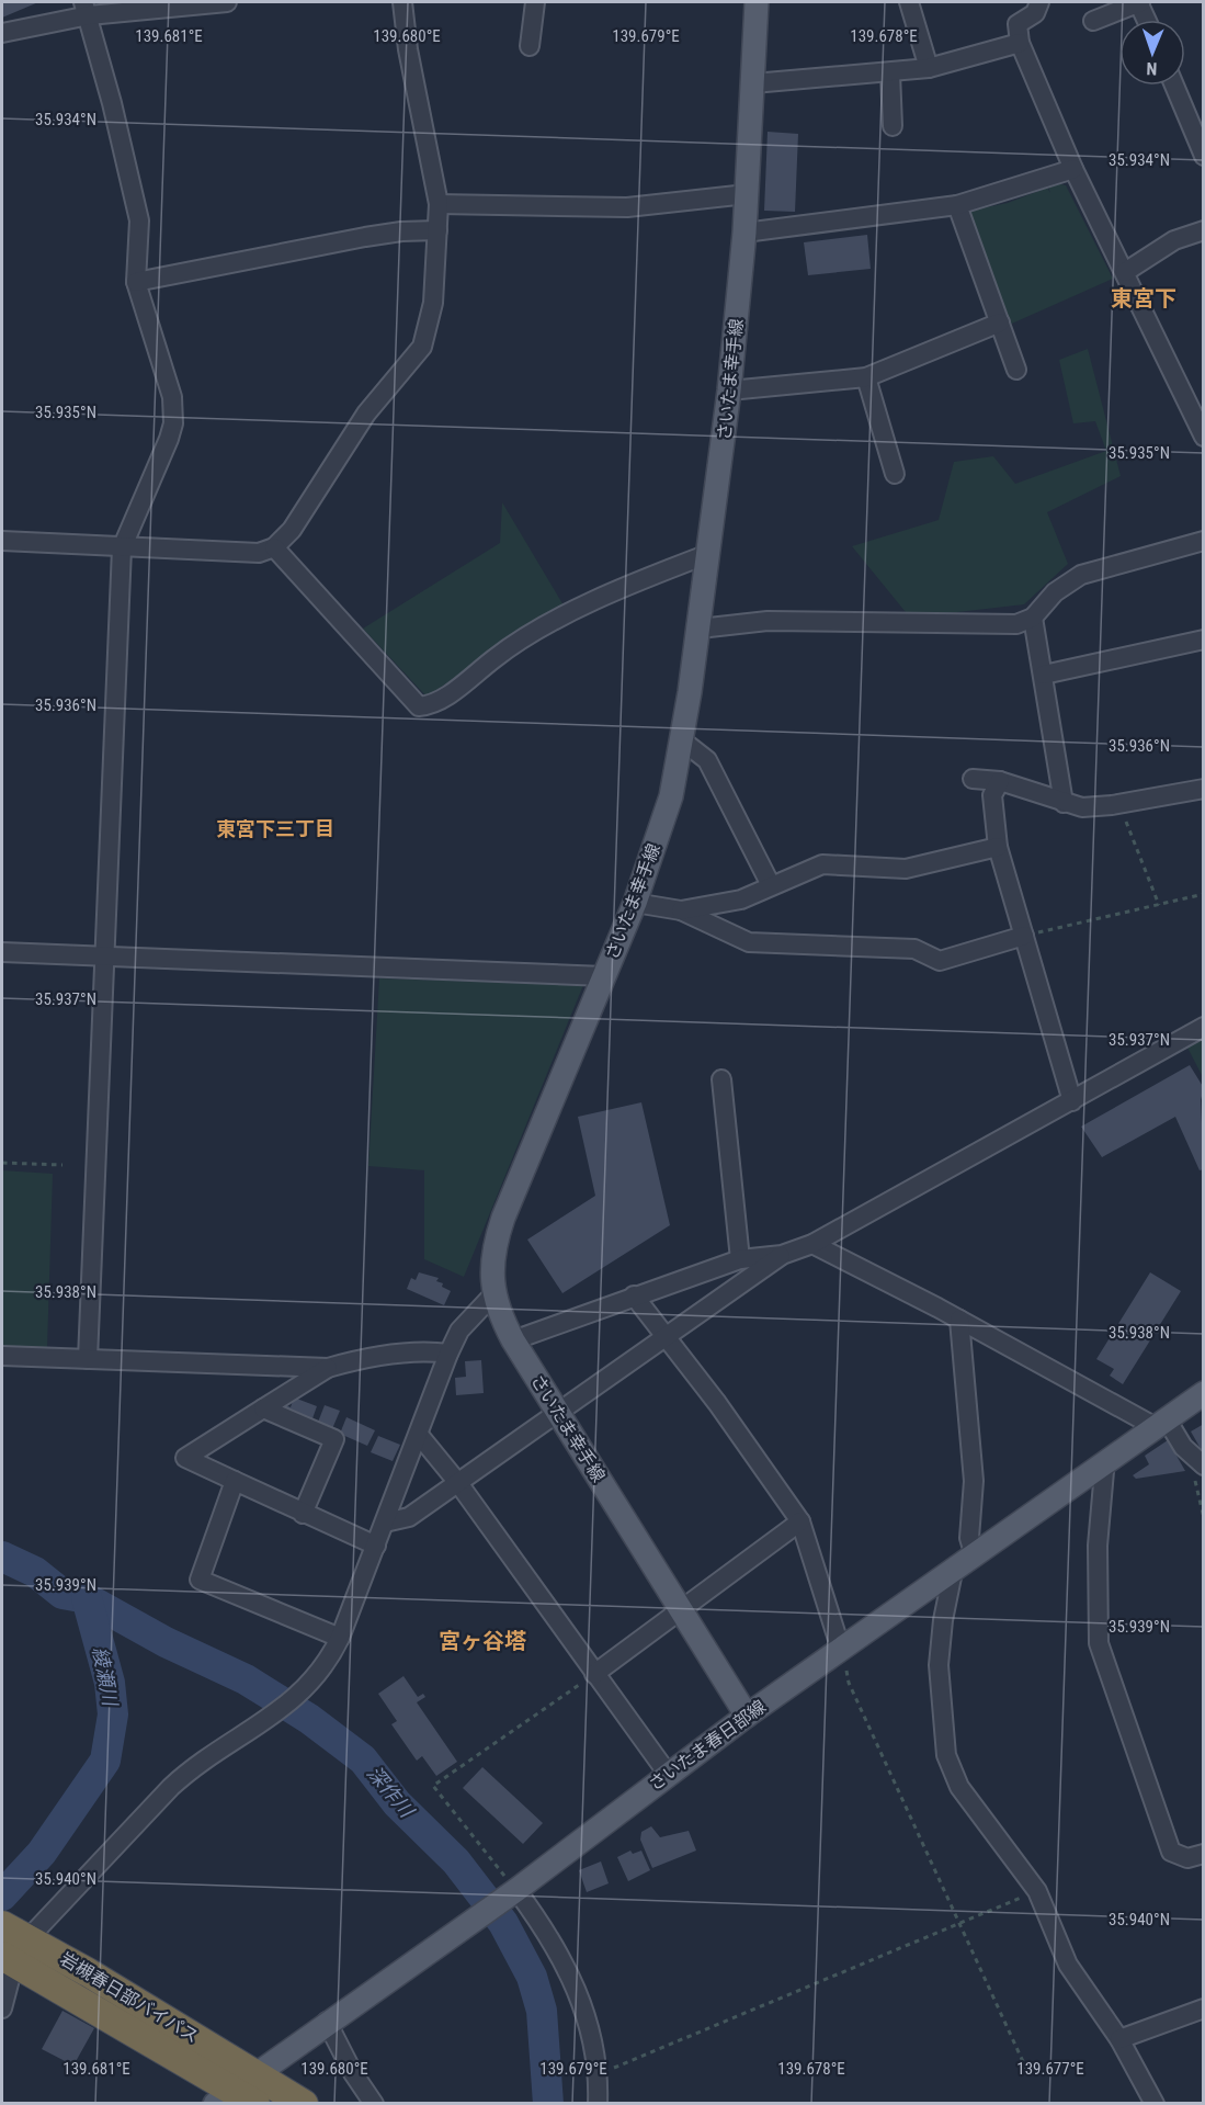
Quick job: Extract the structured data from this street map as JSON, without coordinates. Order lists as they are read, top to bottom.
{
  "streets": {
    "highway": ["岩槻春日部バイパス"],
    "main road": ["さいたま幸手線", "さいたま春日部線"]
  },
  "crossings": [
    ["さいたま幸手線", "さいたま春日部線"],
    ["さいたま春日部線", "岩槻春日部バイパス"]
  ],
  "districts": ["東宮下", "東宮下三丁目", "宮ヶ谷塔"],
  "water": ["綾瀬川", "深作川"],
  "north": "bottom",
  "coordinates": [
    "139.681°E",
    "139.680°E",
    "139.679°E",
    "139.678°E",
    "35.934°N",
    "35.935°N",
    "35.936°N",
    "35.937°N",
    "35.938°N",
    "35.939°N",
    "35.940°N",
    "139.677°E"
  ]
}
